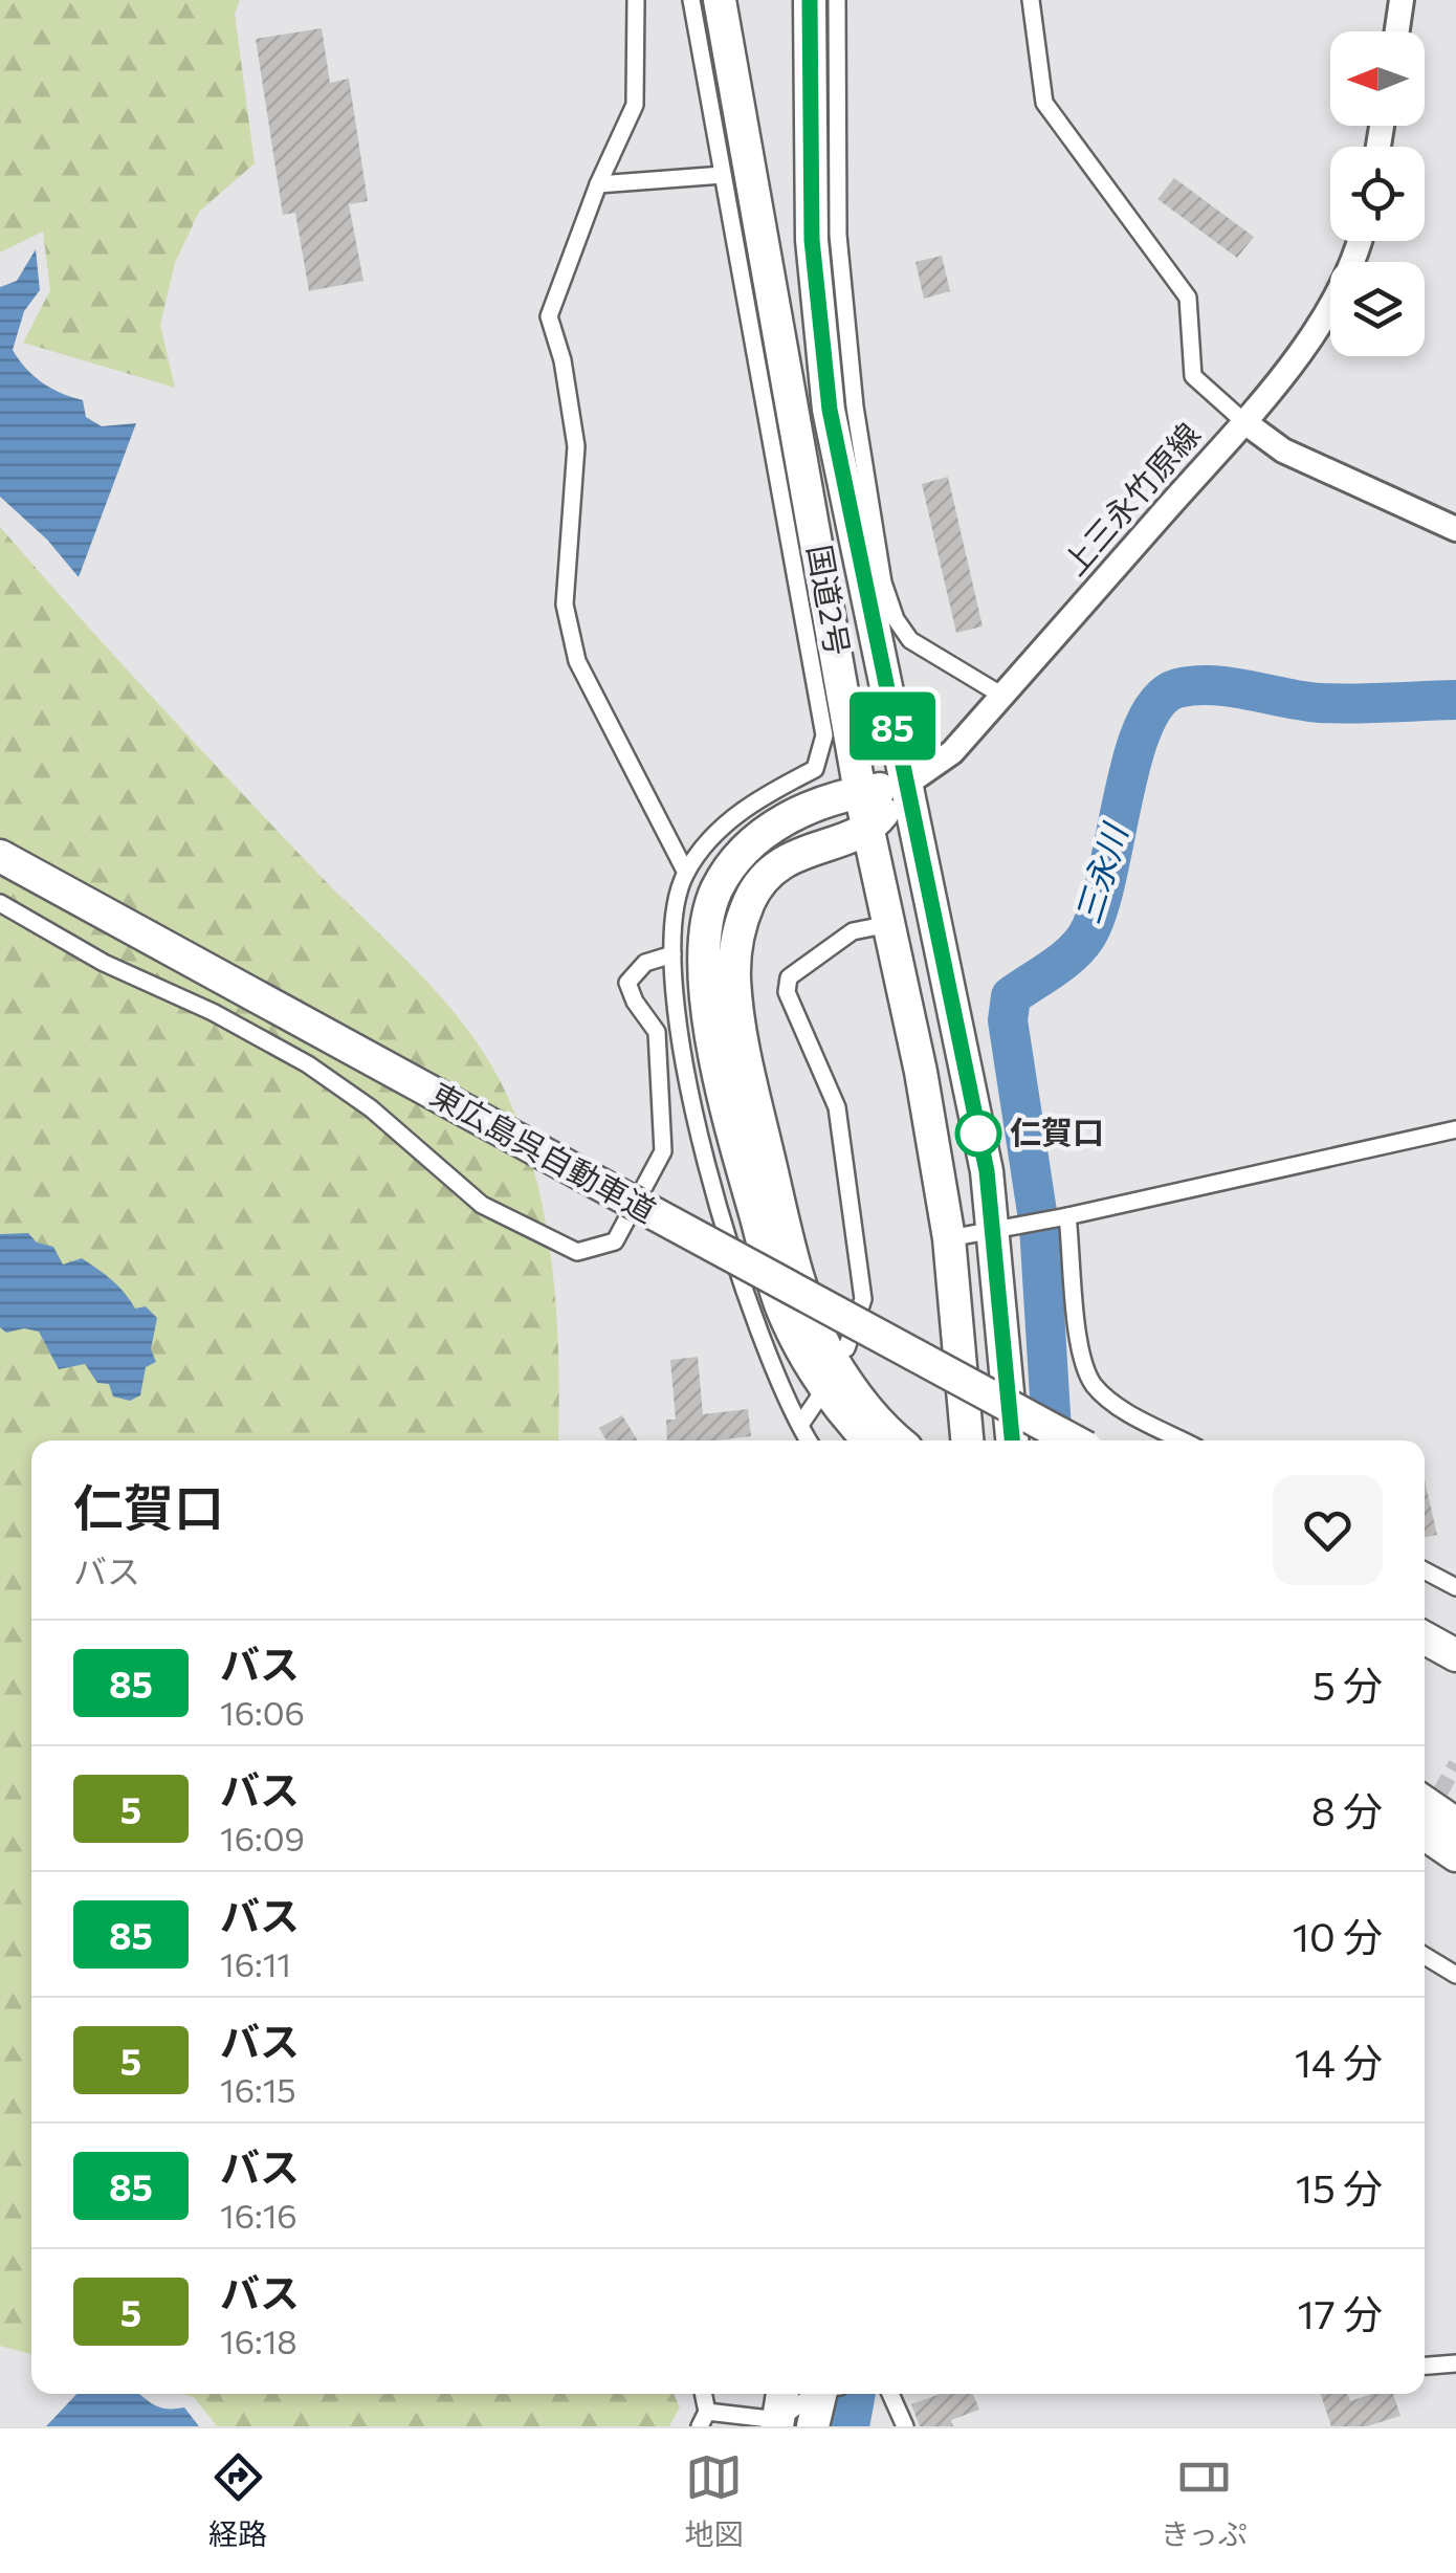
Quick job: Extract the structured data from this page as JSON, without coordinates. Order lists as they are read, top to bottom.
{
  "streets": {
    "highway": ["国道2号", "東広島呉自動車道"],
    "main road": ["上三永竹原線"]
  },
  "crossings": [
    ["上三永竹原線", "国道2号"]
  ],
  "water": ["三永川"],
  "places": ["仁賀口"],
  "lines": ["bus line 85"],
  "north": "left",
  "page": {
    "on_map": "85",
    "heading": ["仁賀口", "バス"],
    "list": [
      {
        "mark": "85",
        "name": "バス",
        "note": "16:06",
        "value": "5 分"
      },
      {
        "mark": "5",
        "name": "バス",
        "note": "16:09",
        "value": "8 分"
      },
      {
        "mark": "85",
        "name": "バス",
        "note": "16:11",
        "value": "10 分"
      },
      {
        "mark": "5",
        "name": "バス",
        "note": "16:15",
        "value": "14 分"
      },
      {
        "mark": "85",
        "name": "バス",
        "note": "16:16",
        "value": "15 分"
      },
      {
        "mark": "5",
        "name": "バス",
        "note": "16:18",
        "value": "17 分"
      }
    ],
    "tabs": ["経路", "地図", "きっぷ"]
  }
}
